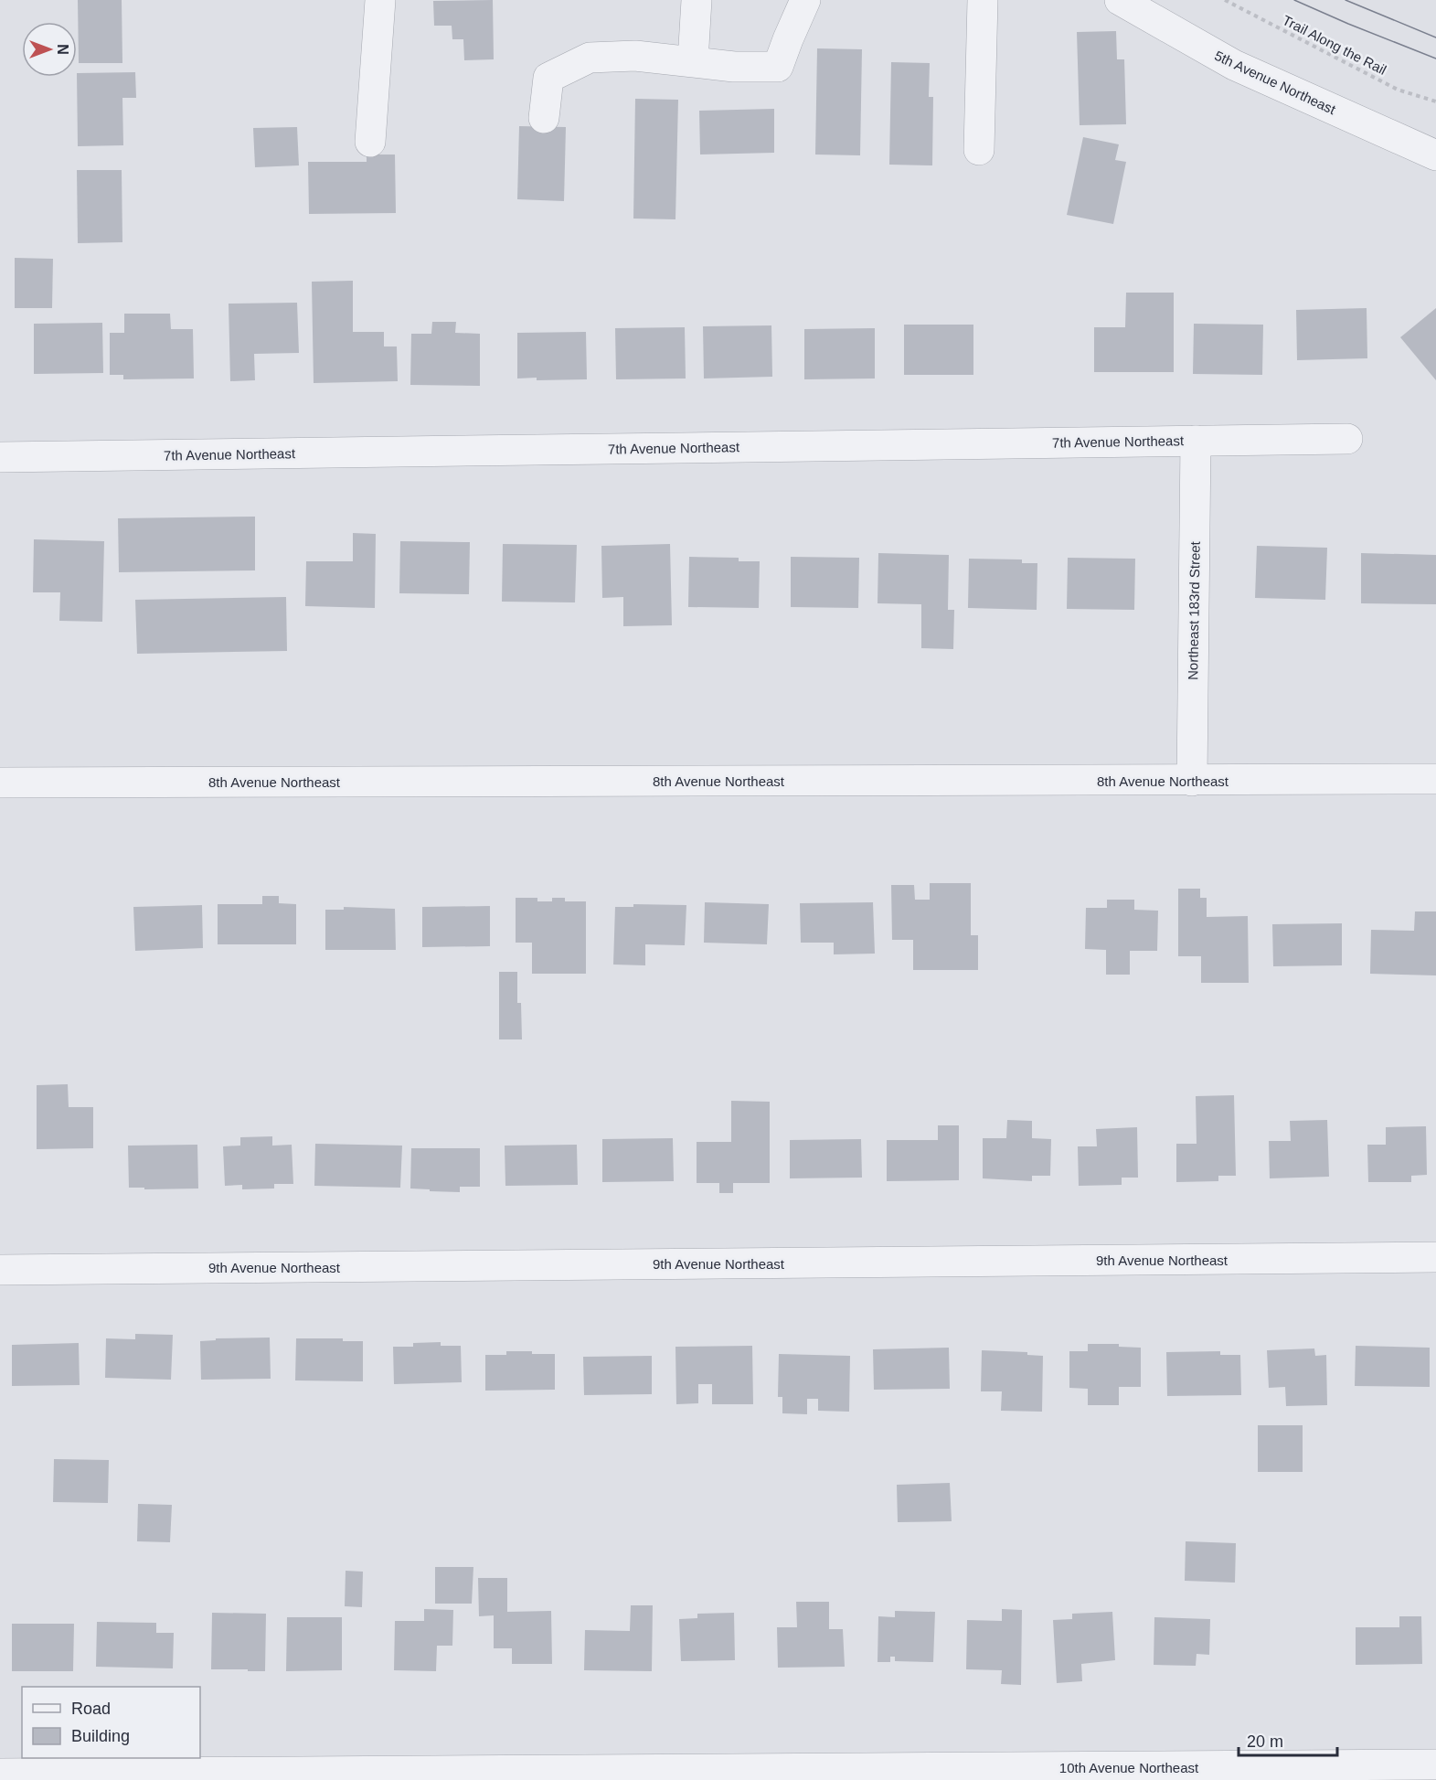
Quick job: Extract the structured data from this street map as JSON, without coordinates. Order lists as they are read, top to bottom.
{
  "streets": {
    "street": [
      "5th Avenue Northeast",
      "7th Avenue Northeast",
      "Northeast 183rd Street",
      "8th Avenue Northeast",
      "9th Avenue Northeast",
      "10th Avenue Northeast"
    ],
    "path": ["Trail Along the Rail"]
  },
  "crossings": [
    ["7th Avenue Northeast", "Northeast 183rd Street"],
    ["Northeast 183rd Street", "8th Avenue Northeast"]
  ],
  "legend": ["Road", "Building"],
  "scale_bar": "20 m",
  "north": "right"
}
